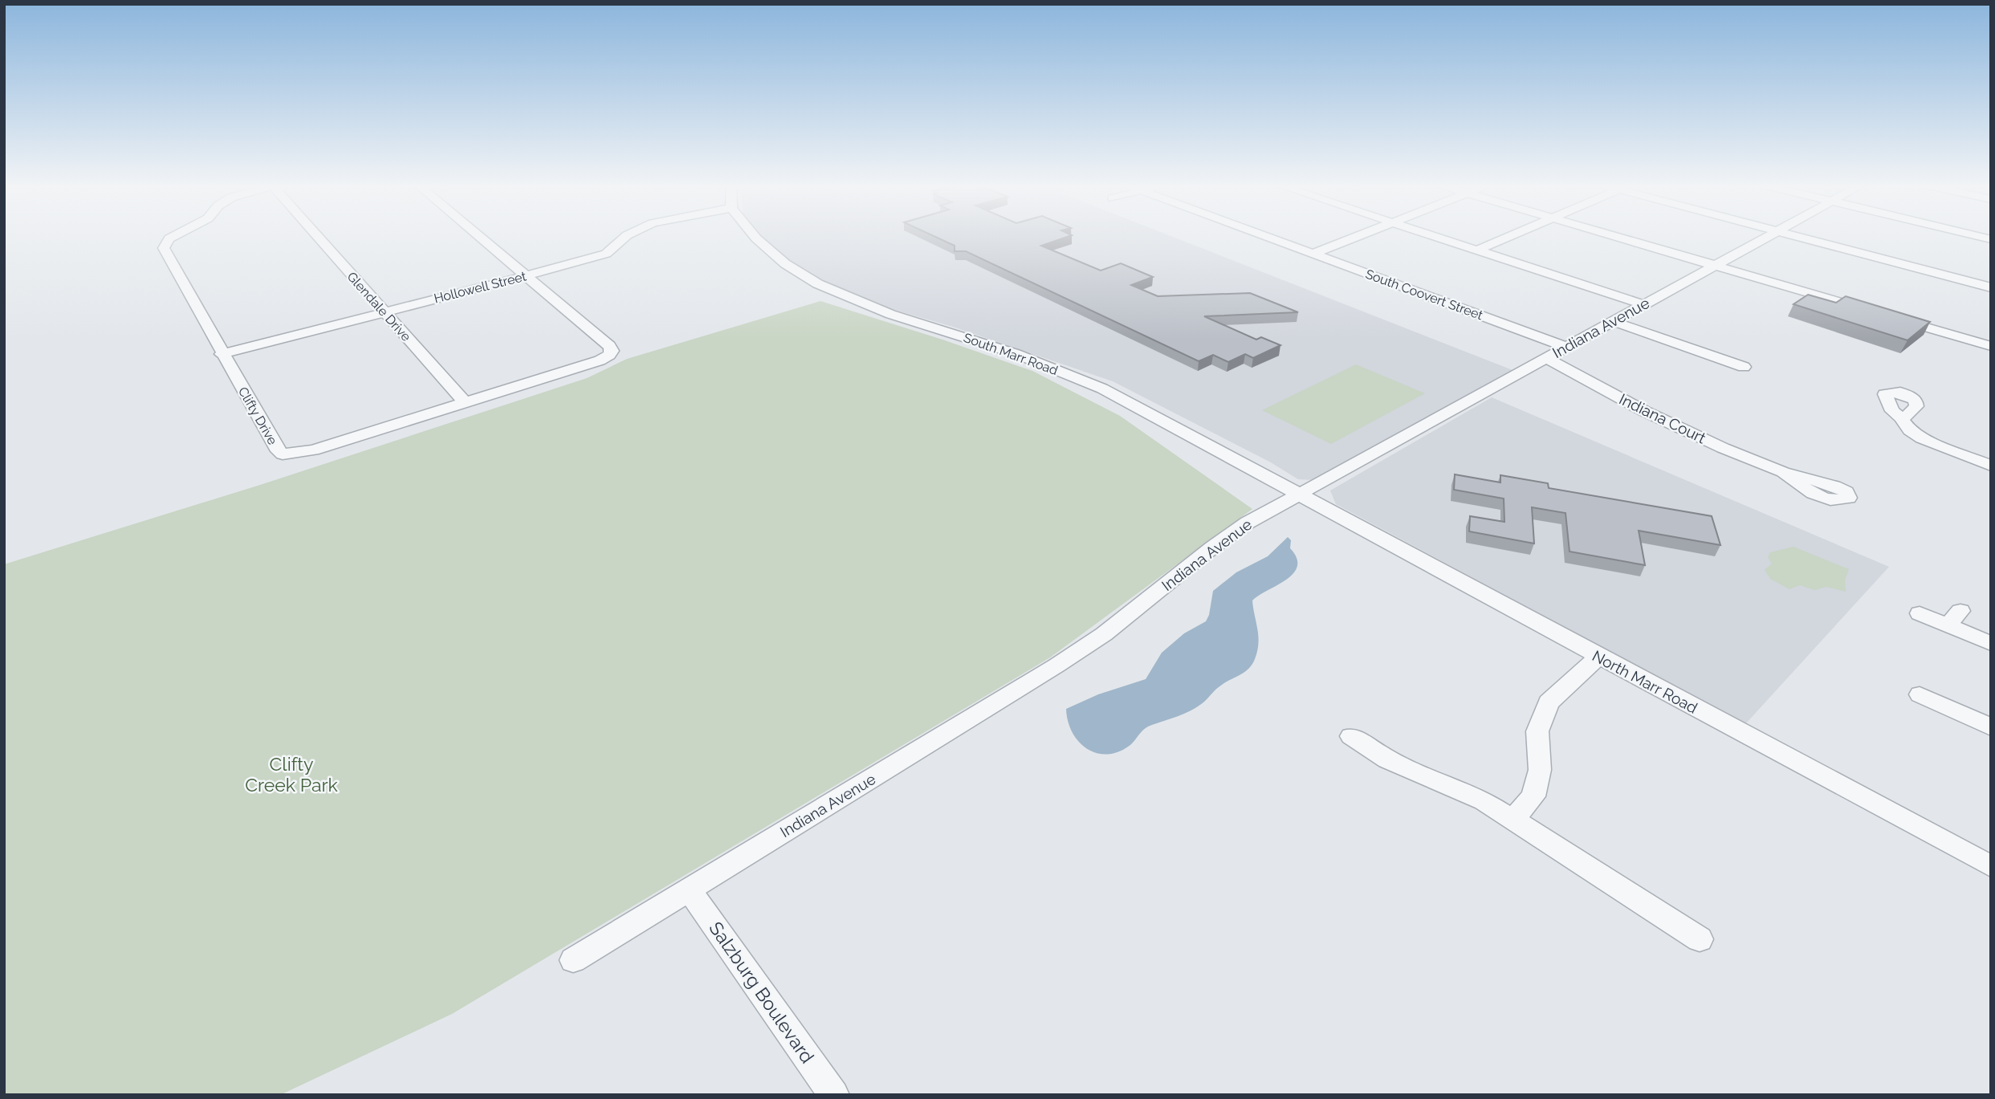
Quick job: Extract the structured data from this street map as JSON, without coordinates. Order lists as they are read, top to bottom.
{
  "streets": {
    "street": [
      "Hollowell Street",
      "South Coovert Street",
      "Glendale Drive",
      "Indiana Avenue",
      "South Marr Road",
      "Clifty Drive",
      "Indiana Court",
      "North Marr Road",
      "Salzburg Boulevard"
    ]
  },
  "crossings": [
    ["Hollowell Street", "Glendale Drive"],
    ["Hollowell Street", "Clifty Drive"],
    ["South Coovert Street", "Indiana Avenue"],
    ["Glendale Drive", "Clifty Drive"],
    ["Indiana Avenue", "South Marr Road"],
    ["Indiana Avenue", "Indiana Court"],
    ["Indiana Avenue", "North Marr Road"],
    ["Indiana Avenue", "Salzburg Boulevard"],
    ["South Marr Road", "North Marr Road"]
  ],
  "parks": ["Clifty Creek Park"]
}
